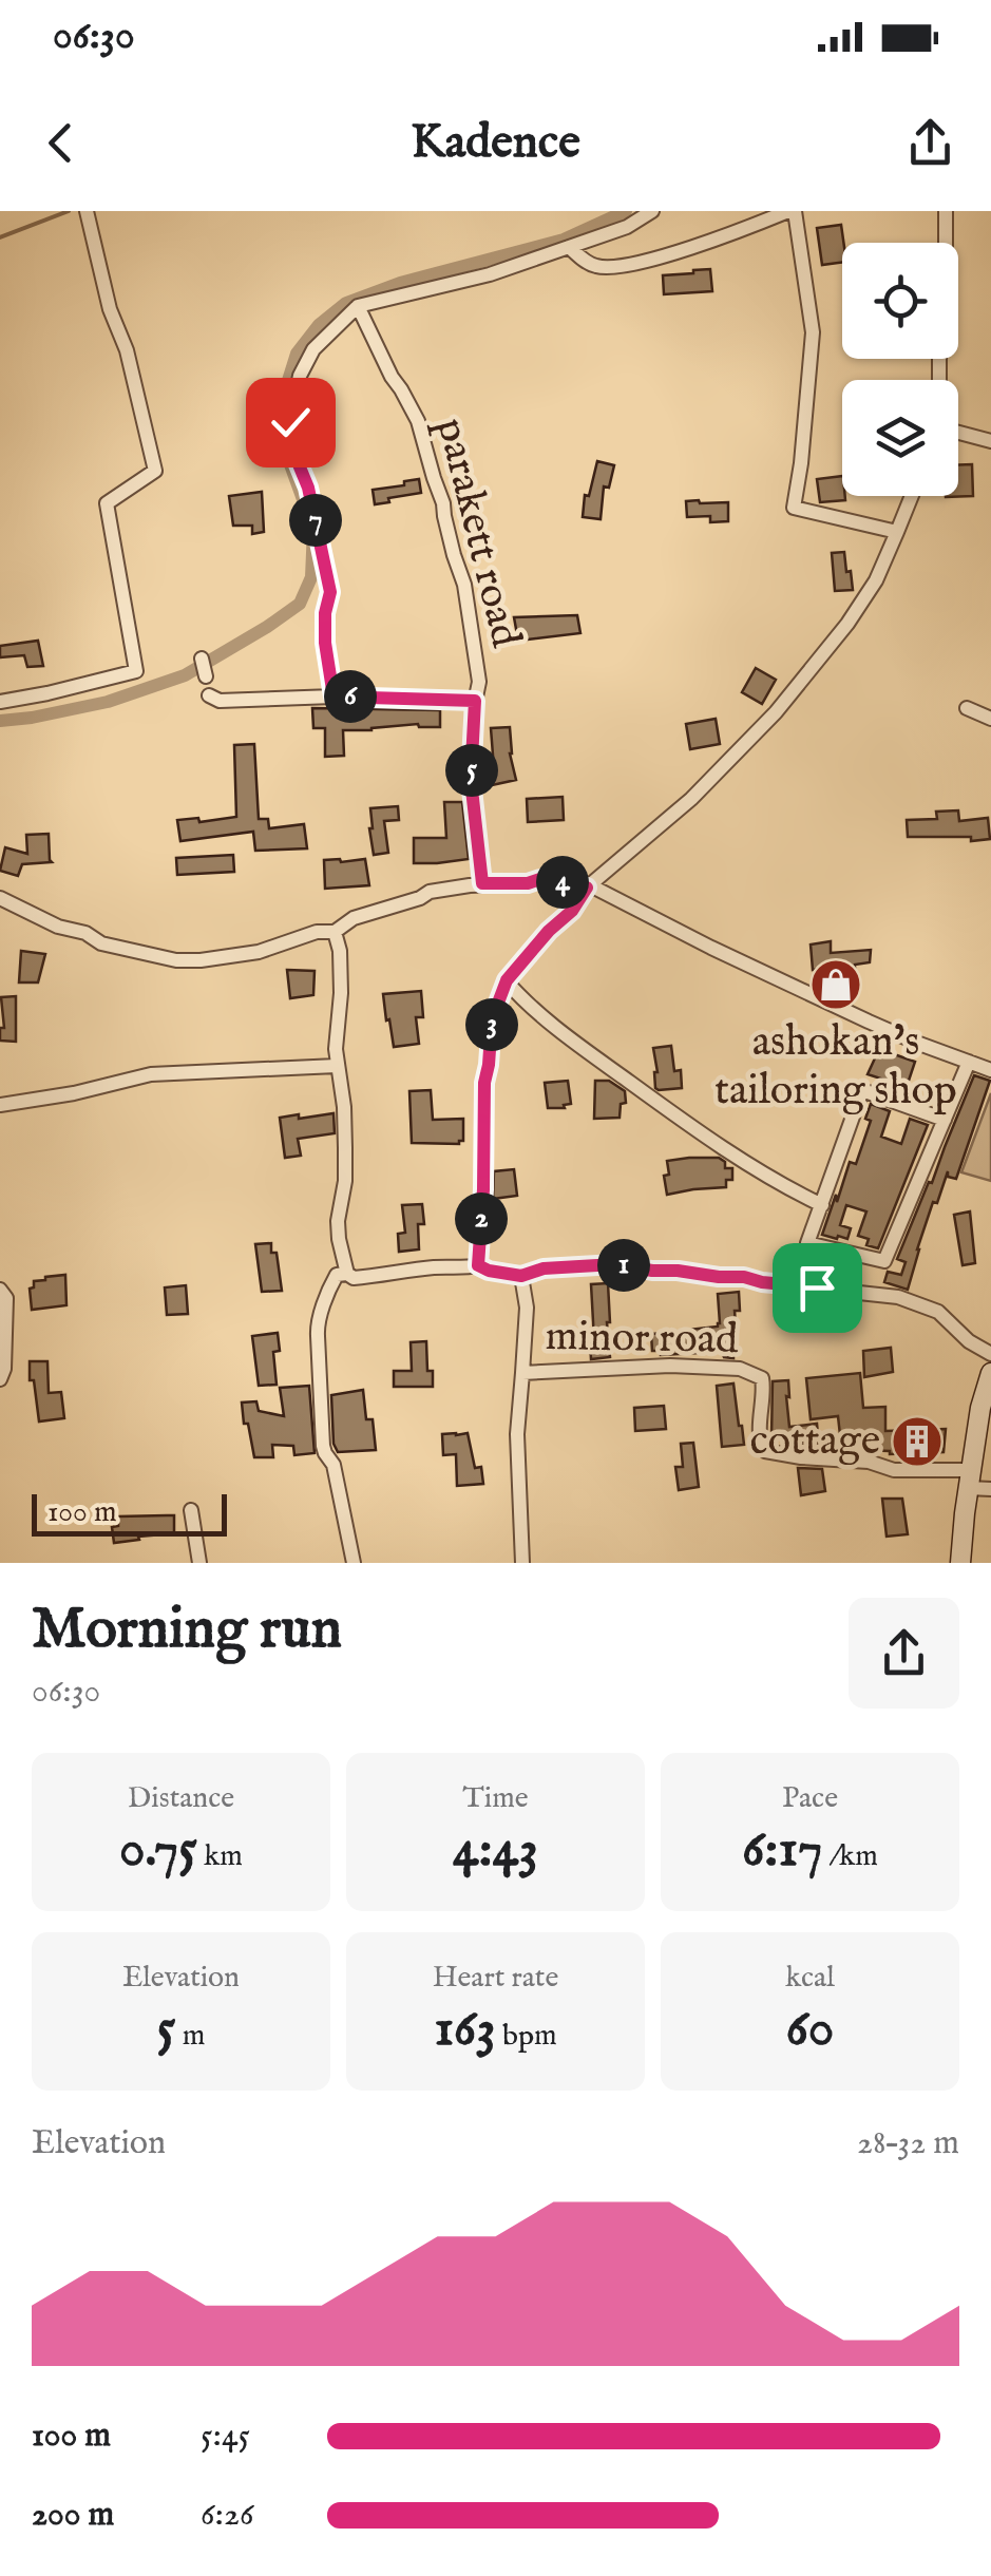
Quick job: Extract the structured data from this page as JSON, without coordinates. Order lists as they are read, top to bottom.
{
  "streets": {
    "street": ["parakett road", "minor road"]
  },
  "places": {
    "shop": ["ashokan's tailoring shop"],
    "building": ["cottage"]
  },
  "scale_bar": "100 m",
  "page": {
    "status": "06:30",
    "header": "Kadence",
    "pins": [
      "7",
      "6",
      "5",
      "4",
      "3",
      "2",
      "1"
    ],
    "scale": "100 m",
    "heading": ["Morning run", "06:30"],
    "stats": [
      ["Distance", "0.75 km"],
      ["Time", "4:43"],
      ["Pace", "6:17 /km"],
      ["Elevation", "5 m"],
      ["Heart rate", "163 bpm"],
      ["kcal", "60"]
    ],
    "chart": ["Elevation", "28–32 m"],
    "list": [
      {
        "name": "100 m",
        "note": "5:45"
      },
      {
        "name": "200 m",
        "note": "6:26"
      }
    ]
  }
}
